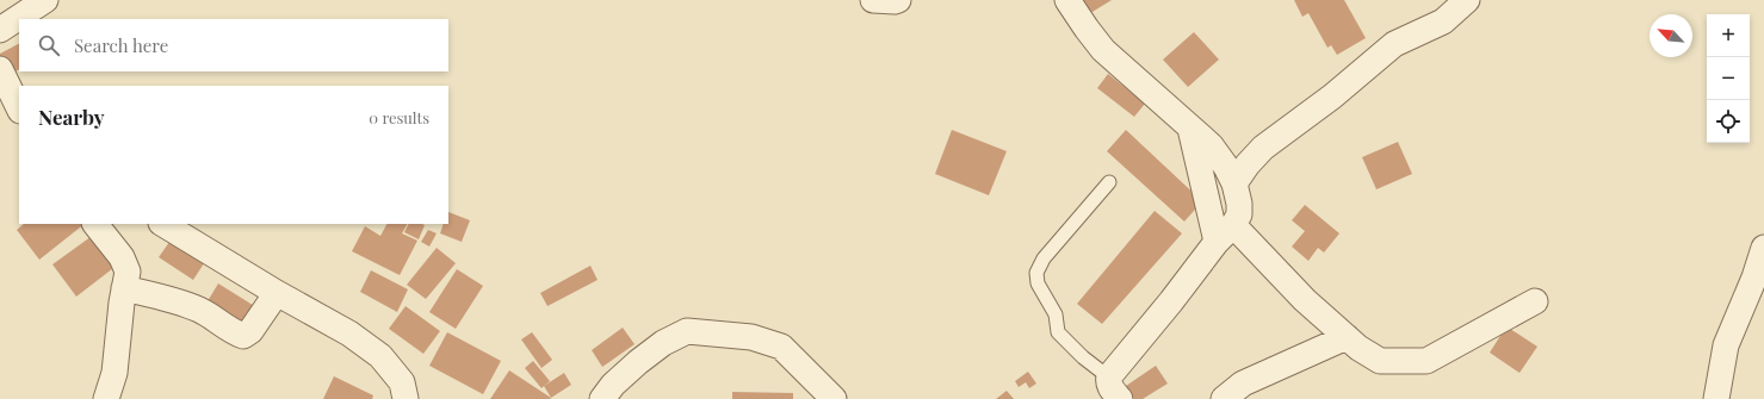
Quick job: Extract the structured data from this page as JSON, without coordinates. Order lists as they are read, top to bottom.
{
  "north": "top left",
  "page": {
    "map_buttons": ["+", "−"],
    "search": "Search here",
    "heading": ["Nearby", "0 results"]
  }
}
